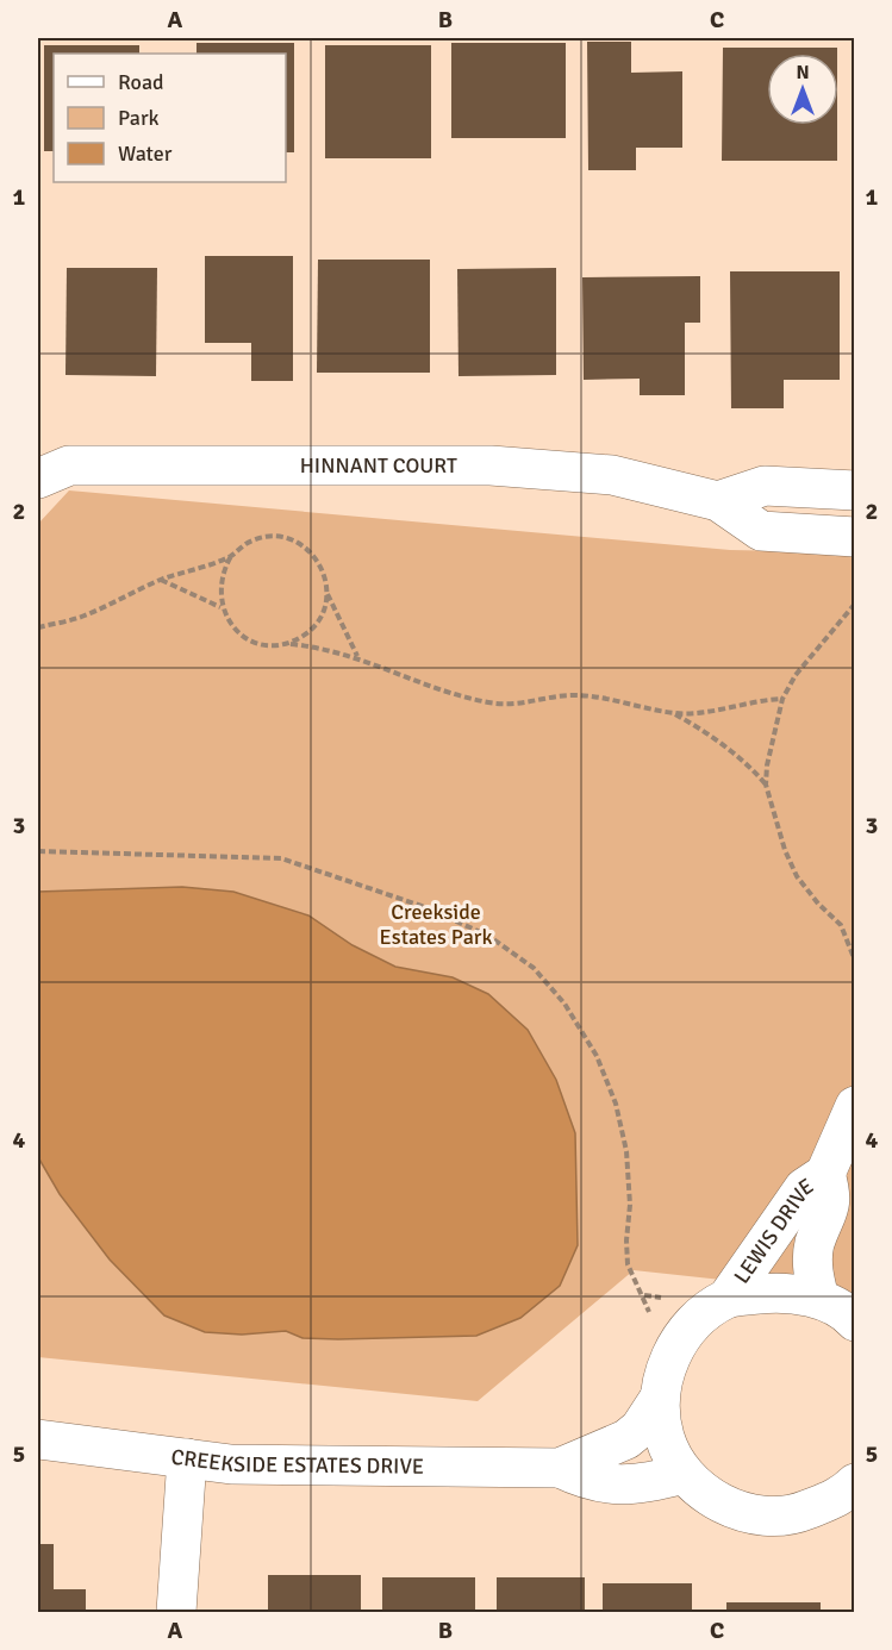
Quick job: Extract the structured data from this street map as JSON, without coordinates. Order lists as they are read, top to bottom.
{
  "streets": {
    "street": ["HINNANT COURT", "LEWIS DRIVE", "CREEKSIDE ESTATES DRIVE"]
  },
  "parks": ["Creekside Estates Park"],
  "legend": ["Road", "Park", "Water"],
  "north": "top",
  "grid": {
    "columns": ["A", "B", "C"],
    "rows": [
      "1",
      "2",
      "3",
      "4",
      "5"
    ]
  }
}
